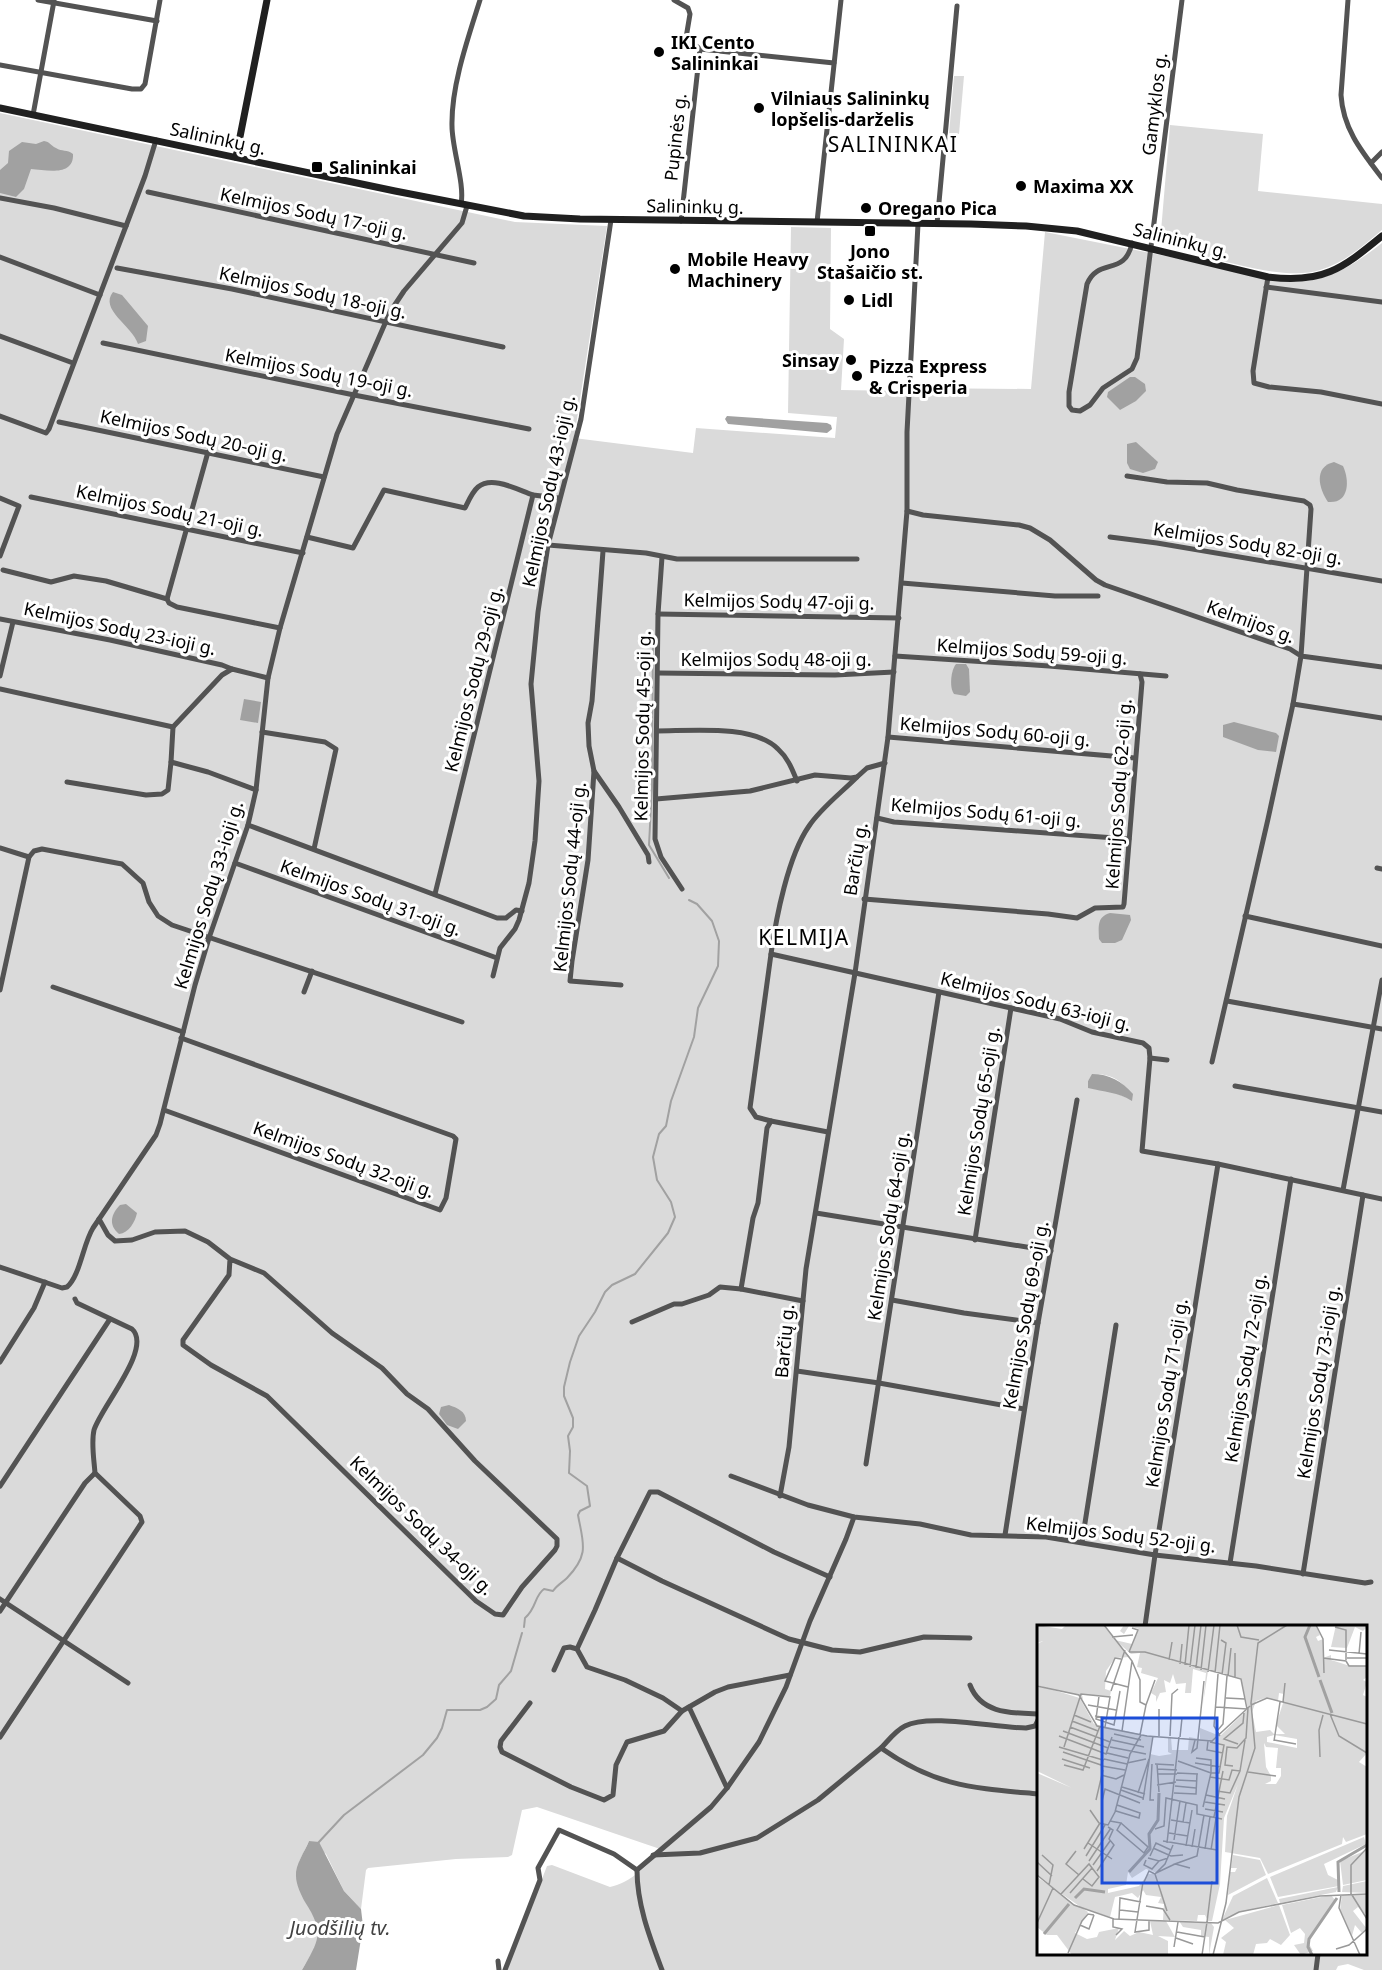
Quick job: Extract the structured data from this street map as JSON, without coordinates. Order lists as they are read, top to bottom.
{
  "streets": {
    "main road": ["Salininkų g."],
    "street": [
      "Gamyklos g.",
      "Pupinės g.",
      "Kelmijos Sodų 17-oji g.",
      "Kelmijos Sodų 18-oji g.",
      "Kelmijos Sodų 19-oji g.",
      "Kelmijos Sodų 20-oji g.",
      "Kelmijos Sodų 43-ioji g.",
      "Kelmijos Sodų 21-oji g.",
      "Kelmijos Sodų 82-oji g.",
      "Kelmijos Sodų 47-oji g.",
      "Kelmijos g.",
      "Kelmijos Sodų 23-ioji g.",
      "Kelmijos Sodų 59-oji g.",
      "Kelmijos Sodų 48-oji g.",
      "Kelmijos Sodų 29-oji g.",
      "Kelmijos Sodų 45-oji g.",
      "Kelmijos Sodų 60-oji g.",
      "Kelmijos Sodų 62-oji g.",
      "Kelmijos Sodų 61-oji g.",
      "Barčių g.",
      "Kelmijos Sodų 44-oji g.",
      "Kelmijos Sodų 33-ioji g.",
      "Kelmijos Sodų 31-oji g.",
      "Kelmijos Sodų 63-ioji g.",
      "Kelmijos Sodų 65-oji g.",
      "Kelmijos Sodų 32-oji g.",
      "Kelmijos Sodų 64-oji g.",
      "Kelmijos Sodų 69-oji g.",
      "Kelmijos Sodų 72-oji g.",
      "Kelmijos Sodų 73-ioji g.",
      "Kelmijos Sodų 71-oji g.",
      "Kelmijos Sodų 34-oji g.",
      "Kelmijos Sodų 52-oji g."
    ]
  },
  "crossings": [
    ["Gamyklos g.", "Salininkų g."],
    ["Pupinės g.", "Salininkų g."],
    ["Salininkų g.", "Kelmijos Sodų 43-ioji g."],
    ["Salininkų g.", "Barčių g."],
    ["Salininkų g.", "Kelmijos Sodų 33-ioji g."],
    ["Kelmijos Sodų 17-oji g.", "Kelmijos Sodų 33-ioji g."],
    ["Kelmijos Sodų 18-oji g.", "Kelmijos Sodų 33-ioji g."],
    ["Kelmijos Sodų 19-oji g.", "Kelmijos Sodų 33-ioji g."],
    ["Kelmijos Sodų 20-oji g.", "Kelmijos Sodų 33-ioji g."],
    ["Kelmijos Sodų 43-ioji g.", "Kelmijos Sodų 31-oji g."],
    ["Kelmijos Sodų 21-oji g.", "Kelmijos Sodų 33-ioji g."],
    ["Kelmijos Sodų 47-oji g.", "Kelmijos Sodų 45-oji g."],
    ["Kelmijos Sodų 47-oji g.", "Barčių g."],
    ["Kelmijos g.", "Barčių g."],
    ["Kelmijos Sodų 23-ioji g.", "Kelmijos Sodų 33-ioji g."],
    ["Kelmijos Sodų 59-oji g.", "Kelmijos Sodų 62-oji g."],
    ["Kelmijos Sodų 59-oji g.", "Barčių g."],
    ["Kelmijos Sodų 48-oji g.", "Kelmijos Sodų 45-oji g."],
    ["Kelmijos Sodų 48-oji g.", "Barčių g."],
    ["Kelmijos Sodų 60-oji g.", "Kelmijos Sodų 62-oji g."],
    ["Kelmijos Sodų 60-oji g.", "Barčių g."],
    ["Kelmijos Sodų 62-oji g.", "Kelmijos Sodų 61-oji g."],
    ["Kelmijos Sodų 62-oji g.", "Barčių g."],
    ["Kelmijos Sodų 61-oji g.", "Barčių g."],
    ["Barčių g.", "Kelmijos Sodų 63-ioji g."],
    ["Barčių g.", "Kelmijos Sodų 52-oji g."],
    ["Kelmijos Sodų 33-ioji g.", "Kelmijos Sodų 31-oji g."],
    ["Kelmijos Sodų 33-ioji g.", "Kelmijos Sodų 32-oji g."],
    ["Kelmijos Sodų 33-ioji g.", "Kelmijos Sodų 34-oji g."],
    ["Kelmijos Sodų 63-ioji g.", "Kelmijos Sodų 65-oji g."],
    ["Kelmijos Sodų 63-ioji g.", "Kelmijos Sodų 64-oji g."],
    ["Kelmijos Sodų 69-oji g.", "Kelmijos Sodų 52-oji g."],
    ["Kelmijos Sodų 72-oji g.", "Kelmijos Sodų 52-oji g."],
    ["Kelmijos Sodų 73-ioji g.", "Kelmijos Sodų 52-oji g."],
    ["Kelmijos Sodų 71-oji g.", "Kelmijos Sodų 52-oji g."]
  ],
  "districts": ["SALININKAI", "KELMIJA"],
  "water": ["Juodšilių tv."],
  "places": {
    "other": [
      "IKI Cento Salininkai",
      "Vilniaus Salininkų lopšelis-darželis",
      "Maxima XX",
      "Oregano Pica",
      "Mobile Heavy Machinery",
      "Lidl",
      "Sinsay",
      "Pizza Express & Crisperia"
    ],
    "transit": ["Salininkai", "Jono Stašaičio st."]
  }
}
